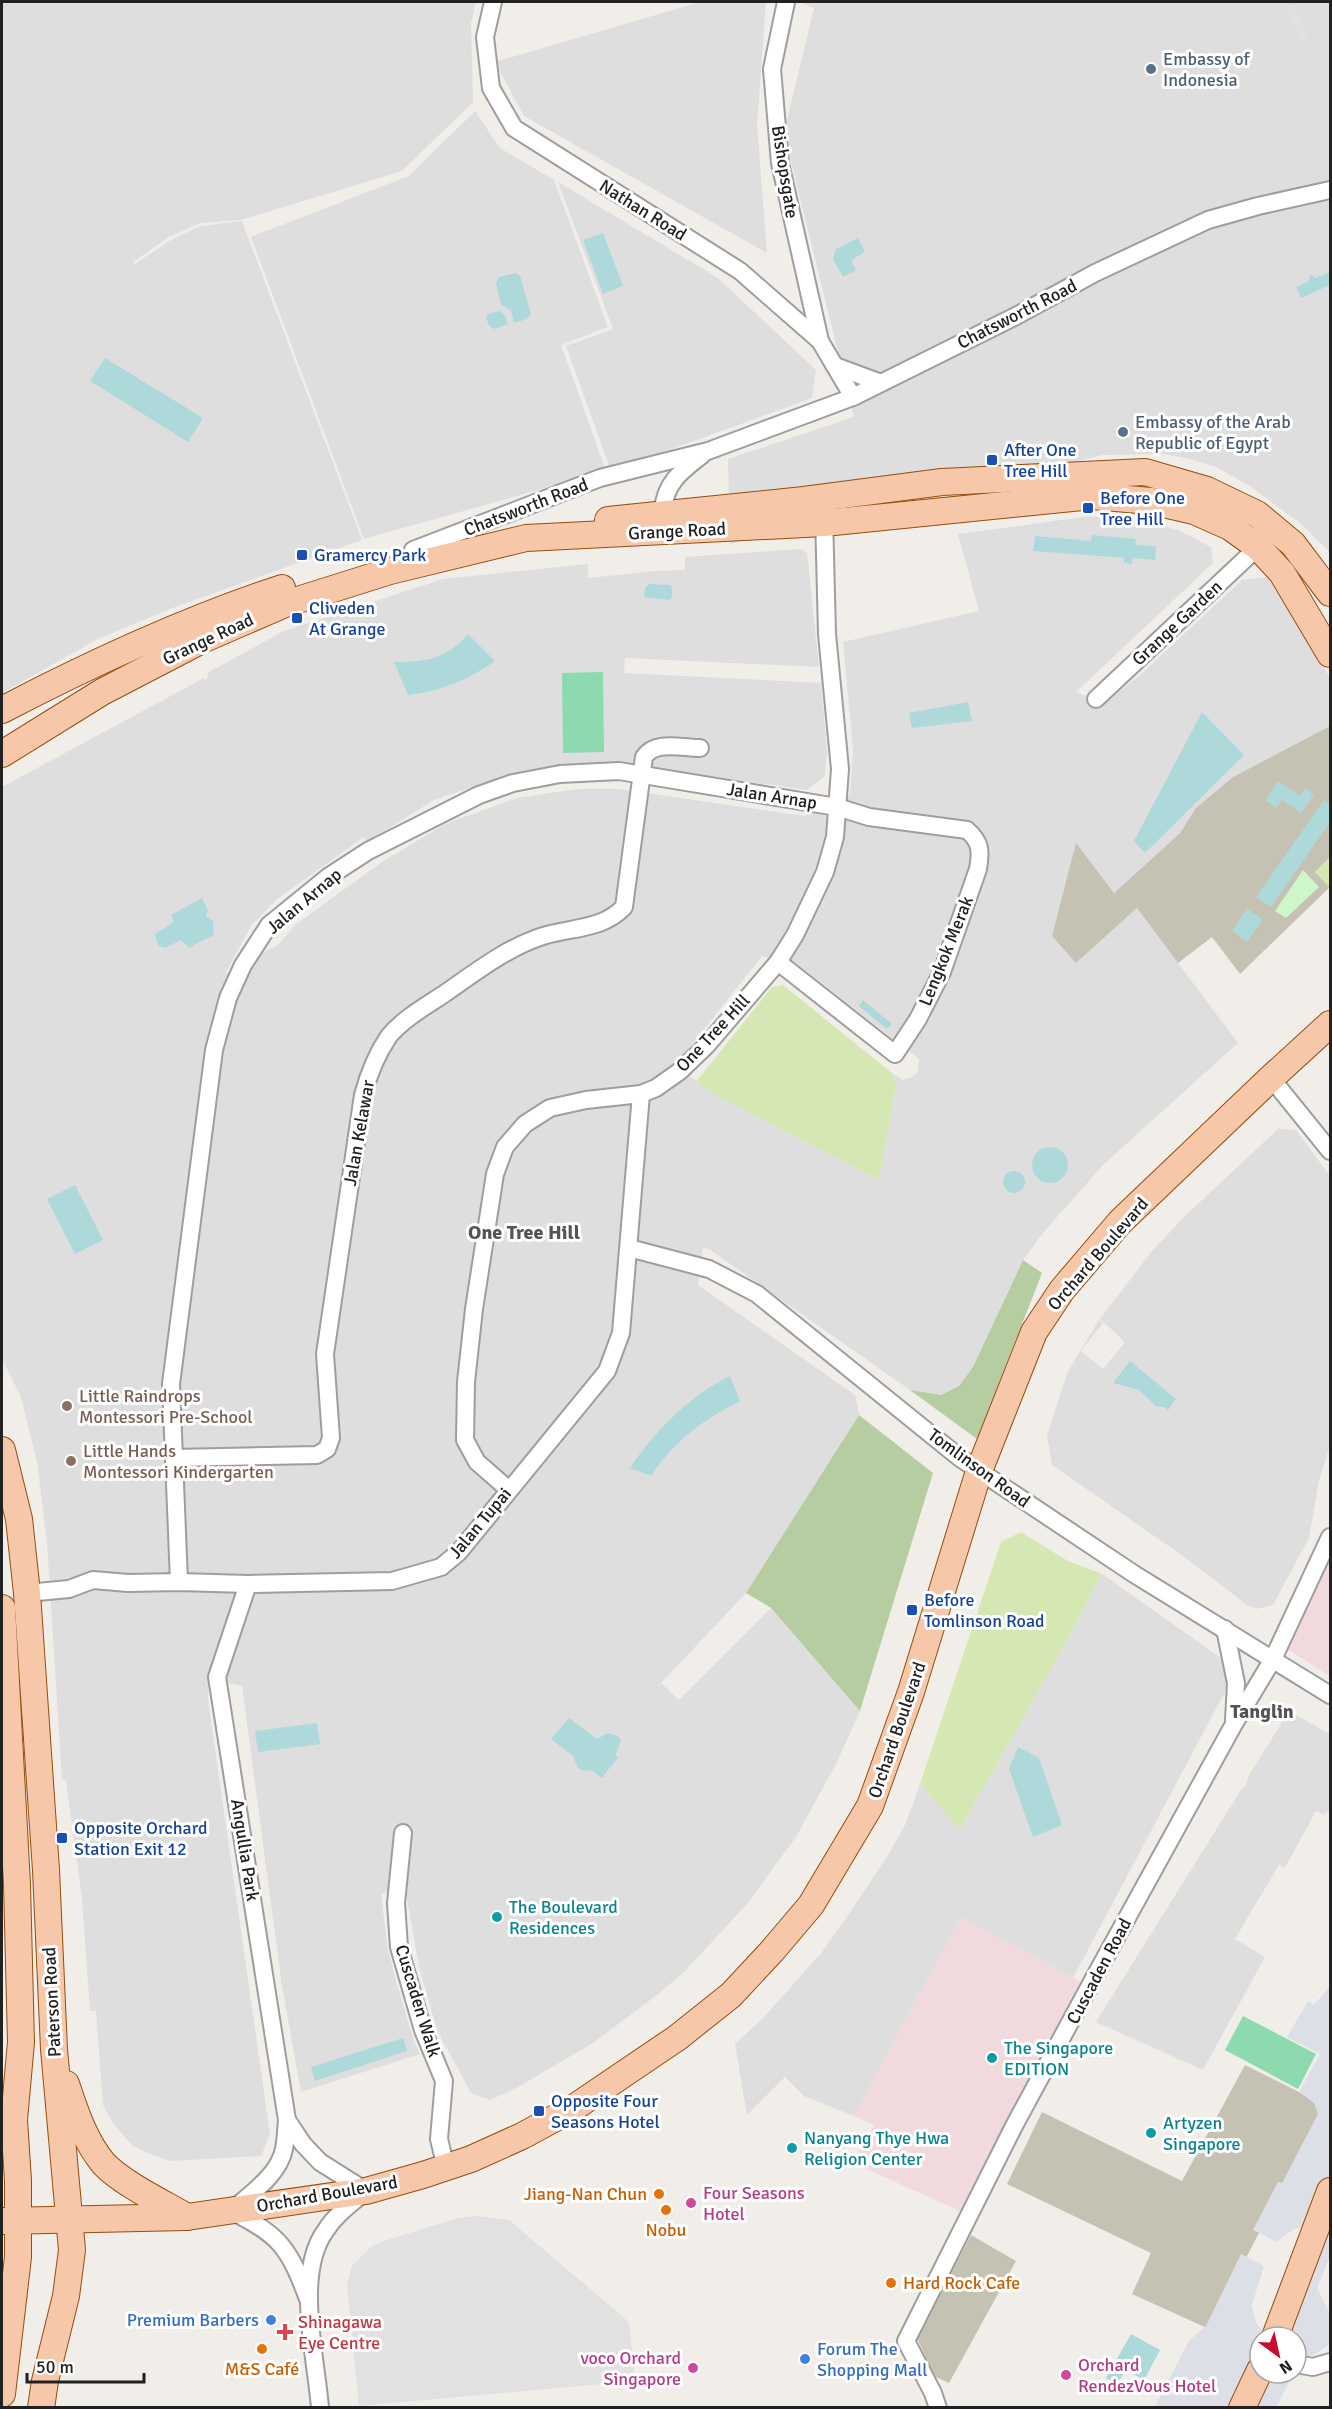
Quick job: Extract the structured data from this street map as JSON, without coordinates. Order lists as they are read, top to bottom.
{
  "streets": {
    "main road": ["Grange Road", "Orchard Boulevard", "Paterson Road"],
    "street": [
      "Bishopsgate",
      "Nathan Road",
      "Chatsworth Road",
      "Grange Garden",
      "Jalan Arnap",
      "Lengkok Merak",
      "One Tree Hill",
      "Jalan Kelawar",
      "Tomlinson Road",
      "Jalan Tupai",
      "Angullia Park",
      "Cuscaden Road",
      "Cuscaden Walk"
    ]
  },
  "crossings": [
    ["Bishopsgate", "Nathan Road"],
    ["Nathan Road", "Chatsworth Road"],
    ["Chatsworth Road", "Grange Road"],
    ["Grange Road", "Grange Garden"],
    ["Grange Road", "One Tree Hill"],
    ["Jalan Arnap", "Lengkok Merak"],
    ["Jalan Arnap", "One Tree Hill"],
    ["Jalan Arnap", "Jalan Kelawar"],
    ["Jalan Arnap", "Jalan Tupai"],
    ["Lengkok Merak", "One Tree Hill"],
    ["One Tree Hill", "Jalan Tupai"],
    ["Orchard Boulevard", "Tomlinson Road"],
    ["Orchard Boulevard", "Angullia Park"],
    ["Orchard Boulevard", "Cuscaden Walk"],
    ["Orchard Boulevard", "Paterson Road"],
    ["Tomlinson Road", "Jalan Tupai"],
    ["Tomlinson Road", "Cuscaden Road"],
    ["Jalan Tupai", "Angullia Park"],
    ["Jalan Tupai", "Paterson Road"]
  ],
  "districts": ["One Tree Hill", "Tanglin"],
  "places": {
    "other": [
      "Embassy of Indonesia",
      "Embassy of the Arab Republic of Egypt",
      "Little Raindrops Montessori Pre-School",
      "Little Hands Montessori Kindergarten",
      "The Boulevard Residences",
      "The Singapore EDITION",
      "Artyzen Singapore",
      "Nanyang Thye Hwa Religion Center",
      "Jiang-Nan Chun",
      "Four Seasons Hotel",
      "Nobu",
      "Hard Rock Cafe",
      "Premium Barbers",
      "M&S Café",
      "Forum The Shopping Mall",
      "voco Orchard Singapore",
      "Orchard RendezVous Hotel"
    ],
    "transit": [
      "After One Tree Hill",
      "Before One Tree Hill",
      "Gramercy Park",
      "Cliveden At Grange",
      "Before Tomlinson Road",
      "Opposite Orchard Station Exit 12",
      "Opposite Four Seasons Hotel"
    ],
    "health": ["Shinagawa Eye Centre"]
  },
  "scale_bar": "50 m",
  "north": "bottom right"
}
